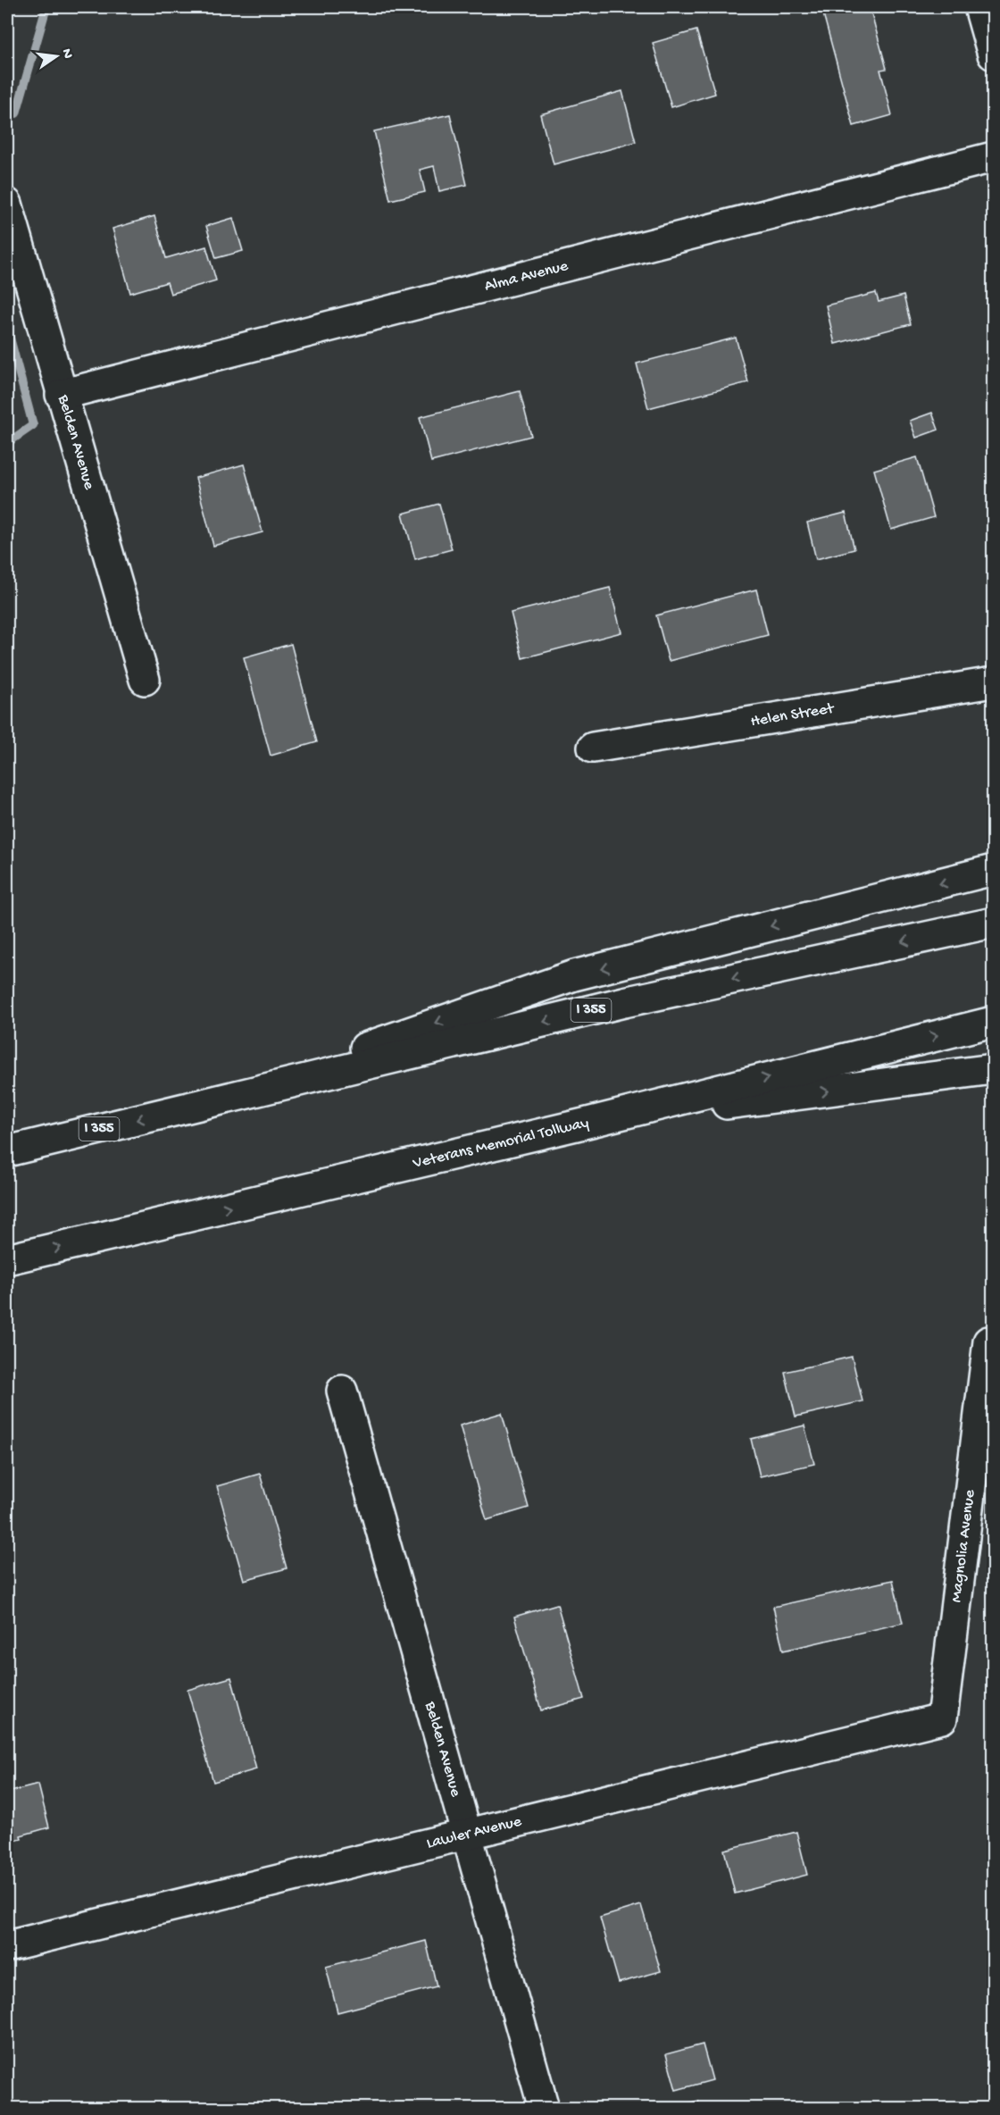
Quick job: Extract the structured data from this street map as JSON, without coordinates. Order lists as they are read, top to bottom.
{
  "streets": {
    "main road": [
      "Alma Avenue",
      "Belden Avenue",
      "Helen Street",
      "I 355",
      "Veterans Memorial Tollway",
      "Magnolia Avenue",
      "Lawler Avenue"
    ]
  },
  "crossings": [
    ["Alma Avenue", "Belden Avenue"],
    ["Belden Avenue", "Lawler Avenue"],
    ["Magnolia Avenue", "Lawler Avenue"]
  ],
  "north": "right"
}
